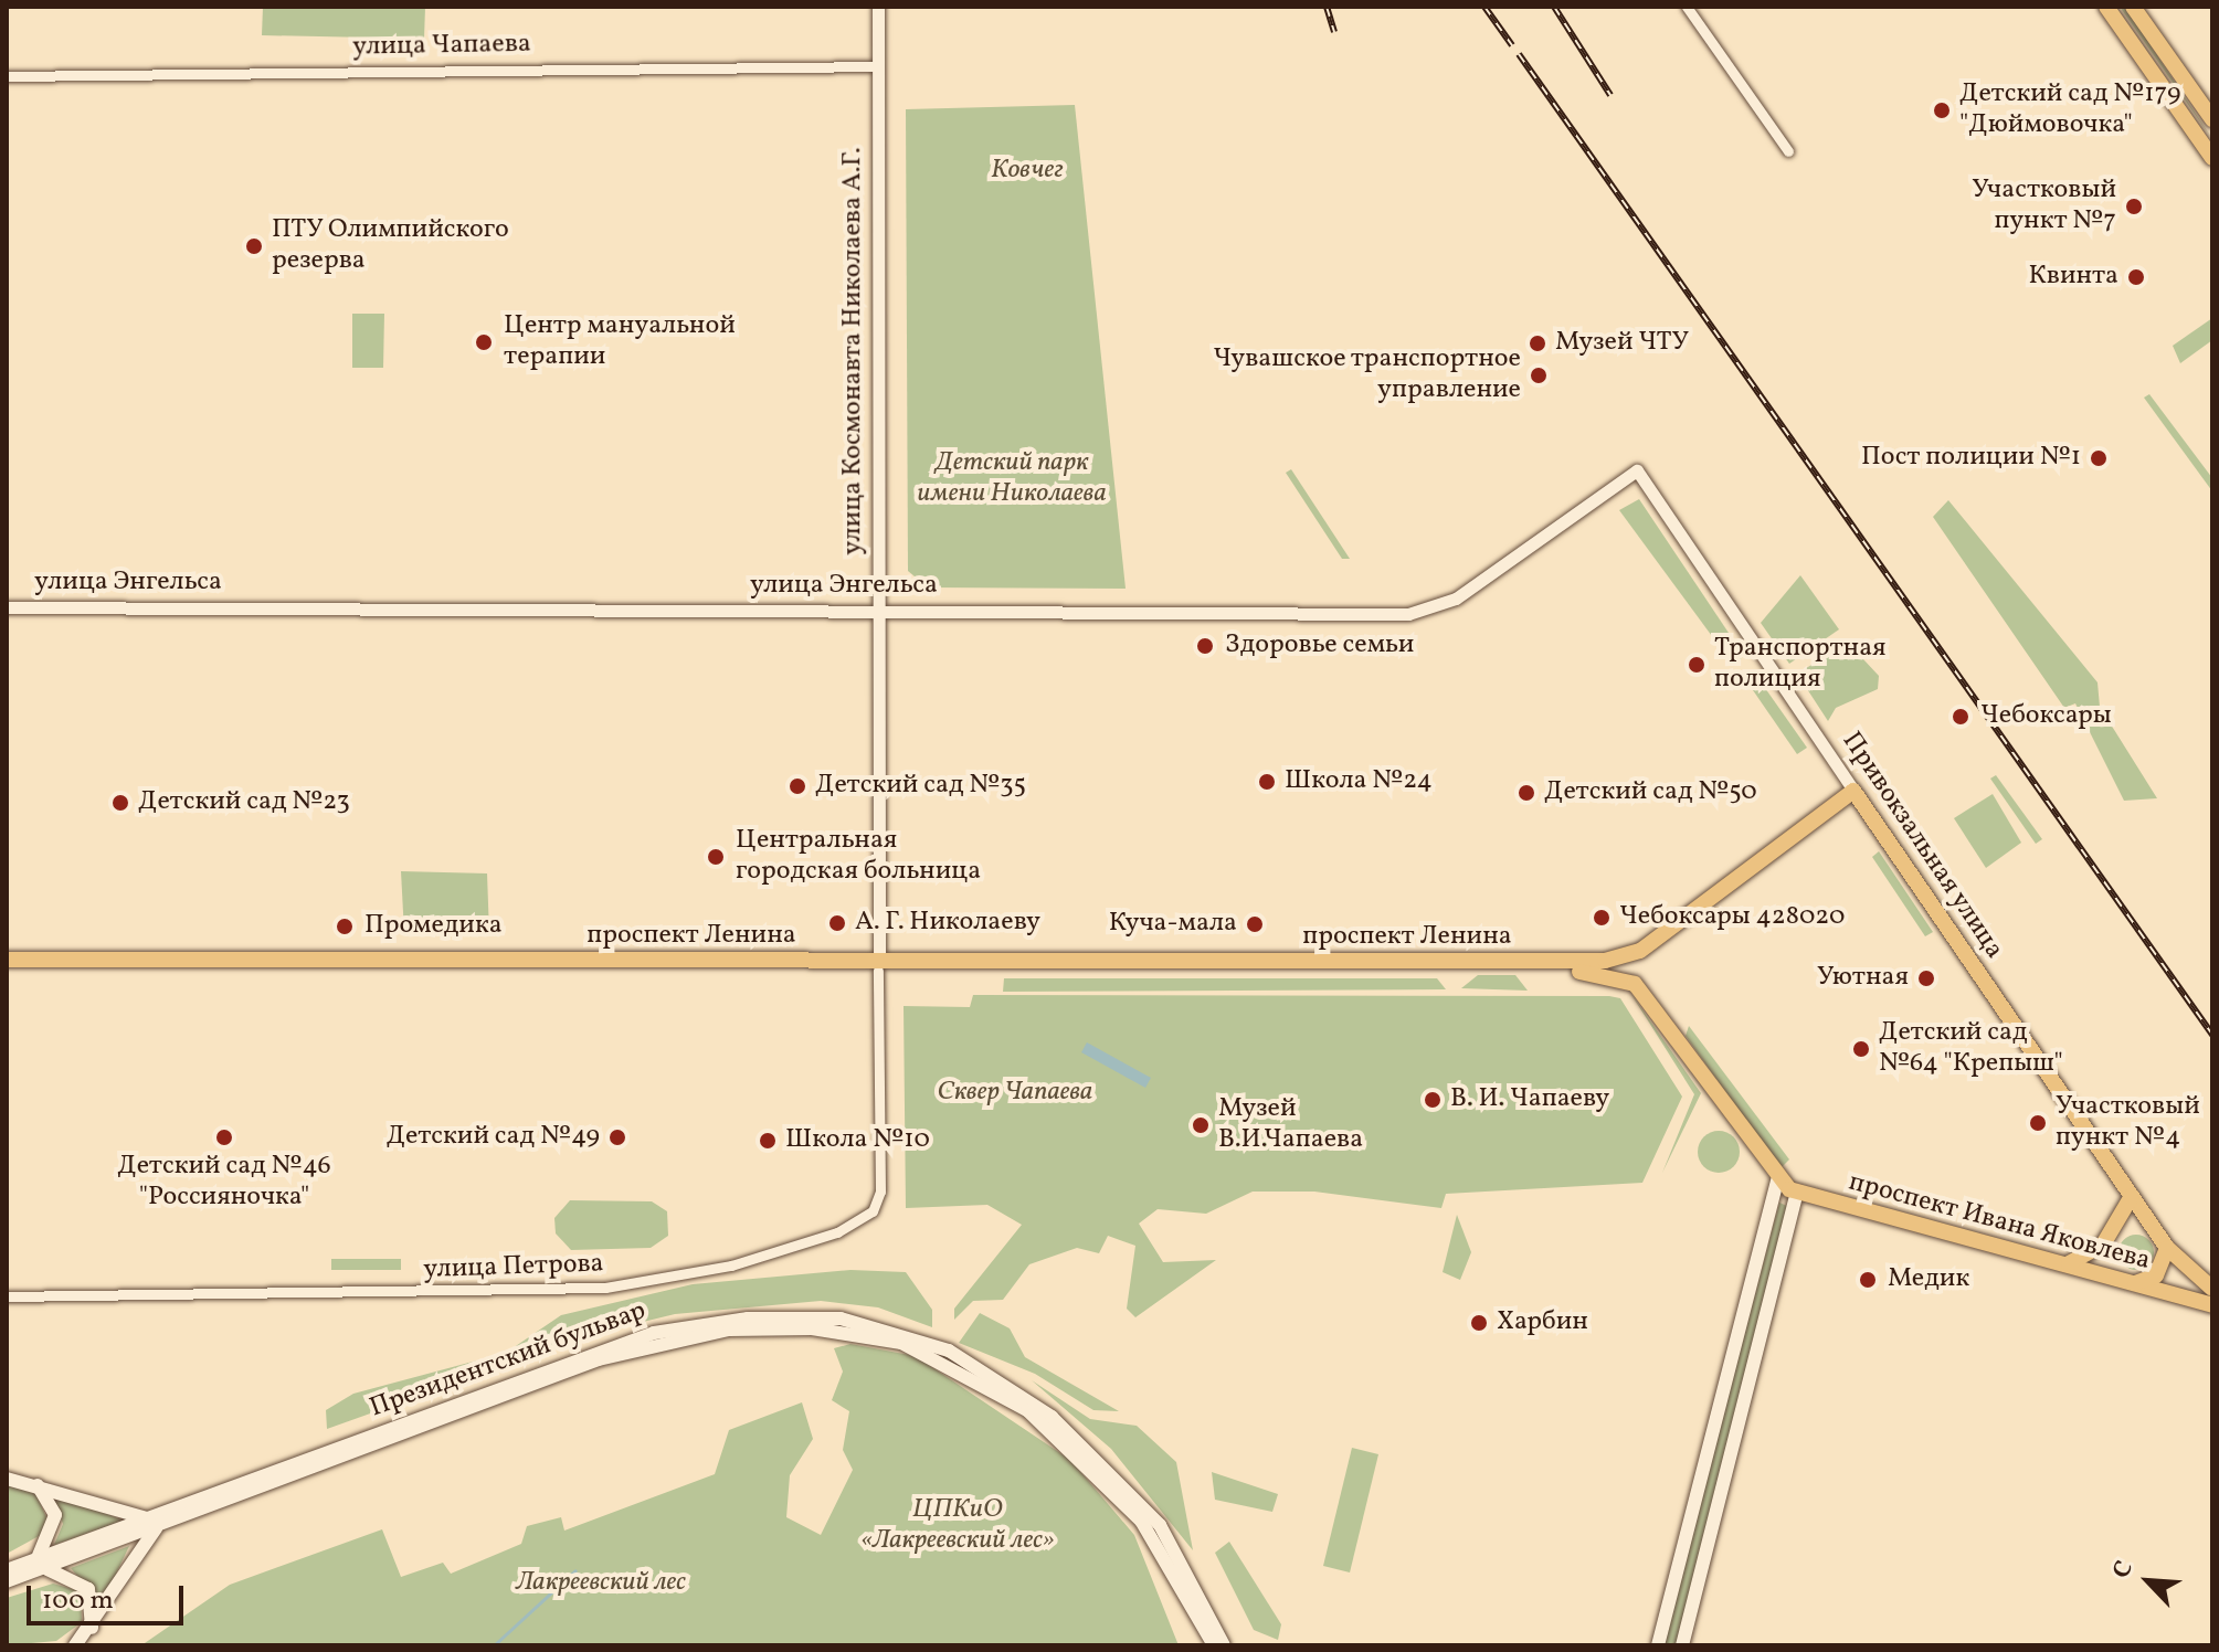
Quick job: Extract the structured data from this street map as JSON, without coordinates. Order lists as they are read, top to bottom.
{
  "streets": {
    "main road": [
      "Привокзальная улица",
      "проспект Ленина",
      "проспект Ивана Яковлева",
      "Президентский бульвар"
    ],
    "street": [
      "улица Чапаева",
      "улица Космонавта Николаева А.Г.",
      "улица Энгельса",
      "улица Петрова"
    ]
  },
  "crossings": [
    ["улица Чапаева", "улица Космонавта Николаева А.Г."],
    ["улица Космонавта Николаева А.Г.", "улица Энгельса"],
    ["улица Космонавта Николаева А.Г.", "проспект Ленина"],
    ["улица Космонавта Николаева А.Г.", "улица Петрова"],
    ["улица Энгельса", "Привокзальная улица"],
    ["Привокзальная улица", "проспект Ленина"],
    ["Привокзальная улица", "проспект Ивана Яковлева"]
  ],
  "parks": [
    "Ковчег",
    "Детский парк имени Николаева",
    "Сквер Чапаева",
    "ЦПКиО «Лакреевский лес»",
    "Лакреевский лес"
  ],
  "places": [
    "Детский сад №179 \"Дюймовочка\"",
    "Участковый пункт №7",
    "ПТУ Олимпийского резерва",
    "Квинта",
    "Центр мануальной терапии",
    "Музей ЧТУ",
    "Чувашское транспортное управление",
    "Пост полиции №1",
    "Здоровье семьи",
    "Транспортная полиция",
    "Чебоксары",
    "Школа №24",
    "Детский сад №35",
    "Детский сад №50",
    "Детский сад №23",
    "Центральная городская больница",
    "Чебоксары 428020",
    "А. Г. Николаеву",
    "Куча-мала",
    "Промедика",
    "Уютная",
    "Детский сад №64 \"Крепыш\"",
    "В. И. Чапаеву",
    "Участковый пункт №4",
    "Музей В.И.Чапаева",
    "Детский сад №46 \"Россияночка\"",
    "Детский сад №49",
    "Школа №10",
    "Медик",
    "Харбин"
  ],
  "scale_bar": "100 m",
  "north": "top left"
}
